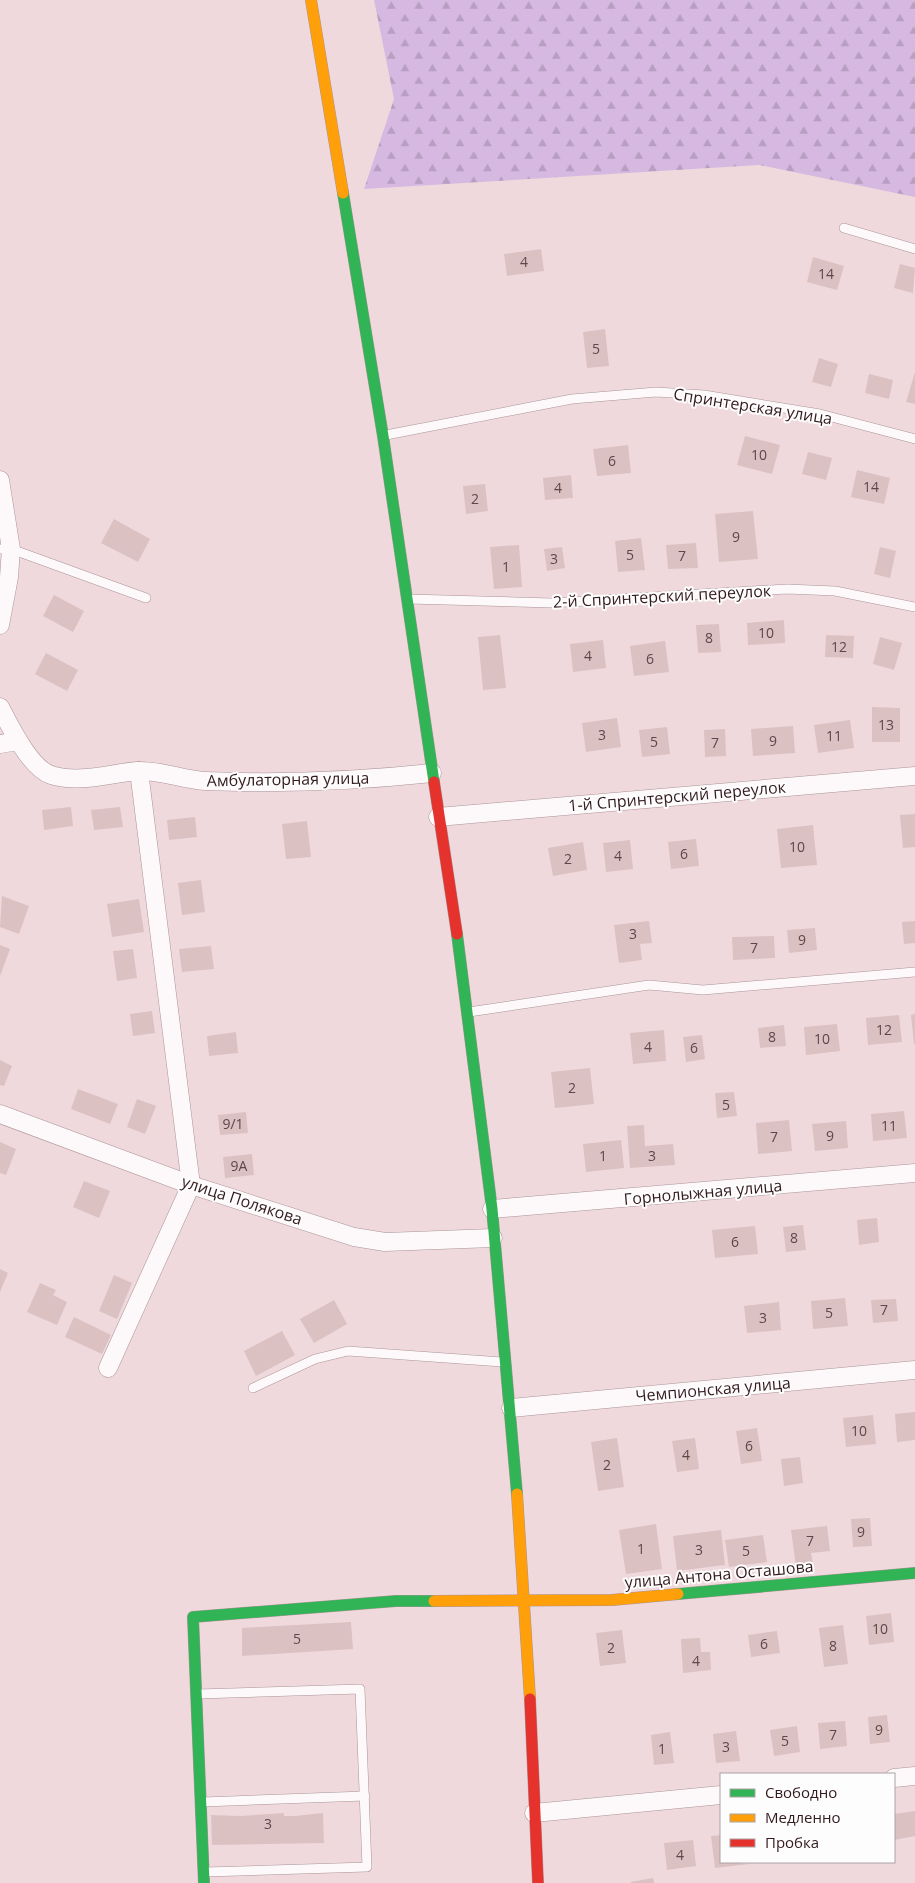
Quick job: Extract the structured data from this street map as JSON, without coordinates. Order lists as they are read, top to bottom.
{
  "streets": {
    "street": [
      "Амбулаторная улица",
      "1-й Спринтерский переулок",
      "Горнолыжная улица",
      "улица Полякова",
      "Чемпионская улица",
      "улица Антона Осташова"
    ],
    "lane": ["Спринтерская улица", "2-й Спринтерский переулок"]
  },
  "house_numbers": [
    "4",
    "14",
    "5",
    "10",
    "6",
    "14",
    "4",
    "2",
    "9",
    "5",
    "7",
    "3",
    "1",
    "10",
    "8",
    "12",
    "4",
    "6",
    "13",
    "3",
    "11",
    "9",
    "5",
    "7",
    "10",
    "6",
    "4",
    "2",
    "3",
    "9",
    "7",
    "12",
    "8",
    "10",
    "4",
    "6",
    "2",
    "5",
    "9/1",
    "11",
    "9",
    "7",
    "1",
    "3",
    "9А",
    "8",
    "6",
    "7",
    "5",
    "3",
    "10",
    "6",
    "4",
    "2",
    "9",
    "7",
    "1",
    "3",
    "5",
    "10",
    "5",
    "6",
    "8",
    "2",
    "4",
    "9",
    "7",
    "5",
    "3",
    "1",
    "3",
    "4"
  ],
  "legend": ["Свободно", "Медленно", "Пробка"]
}
